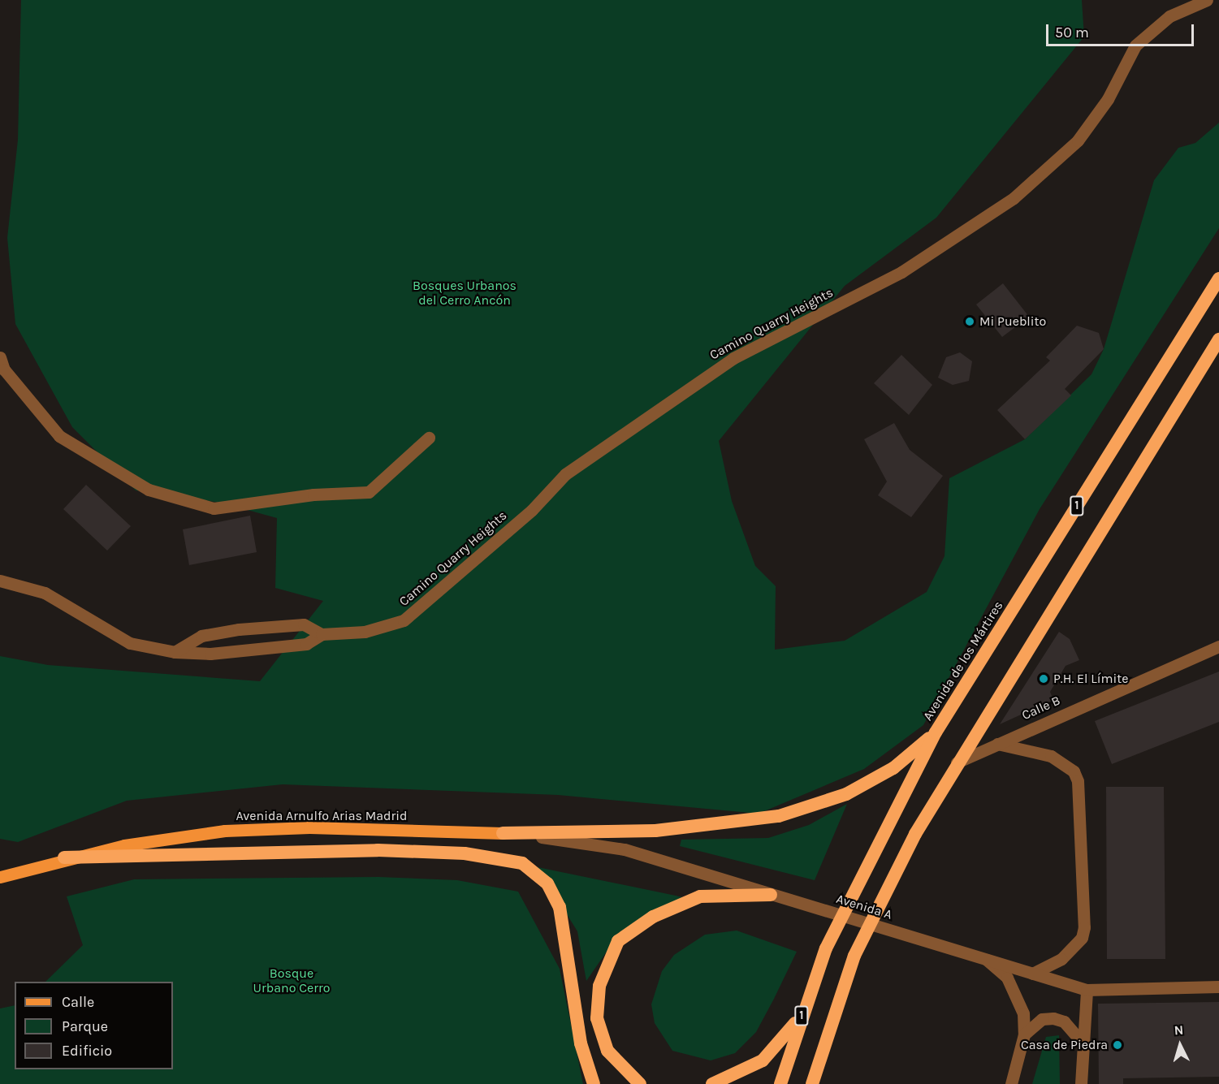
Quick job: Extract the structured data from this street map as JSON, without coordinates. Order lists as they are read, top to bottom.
{
  "streets": {
    "highway": ["1", "Avenida de los Mártires"],
    "main road": ["Avenida Arnulfo Arias Madrid"],
    "street": ["Camino Quarry Heights", "Calle B", "Avenida A"]
  },
  "crossings": [
    ["Avenida Arnulfo Arias Madrid", "Avenida A"]
  ],
  "parks": ["Bosques Urbanos del Cerro Ancón", "Bosque Urbano Cerro"],
  "places": ["Mi Pueblito", "P.H. El Límite", "Casa de Piedra"],
  "legend": ["Calle", "Parque", "Edificio"],
  "scale_bar": "50 m",
  "north": "top"
}
